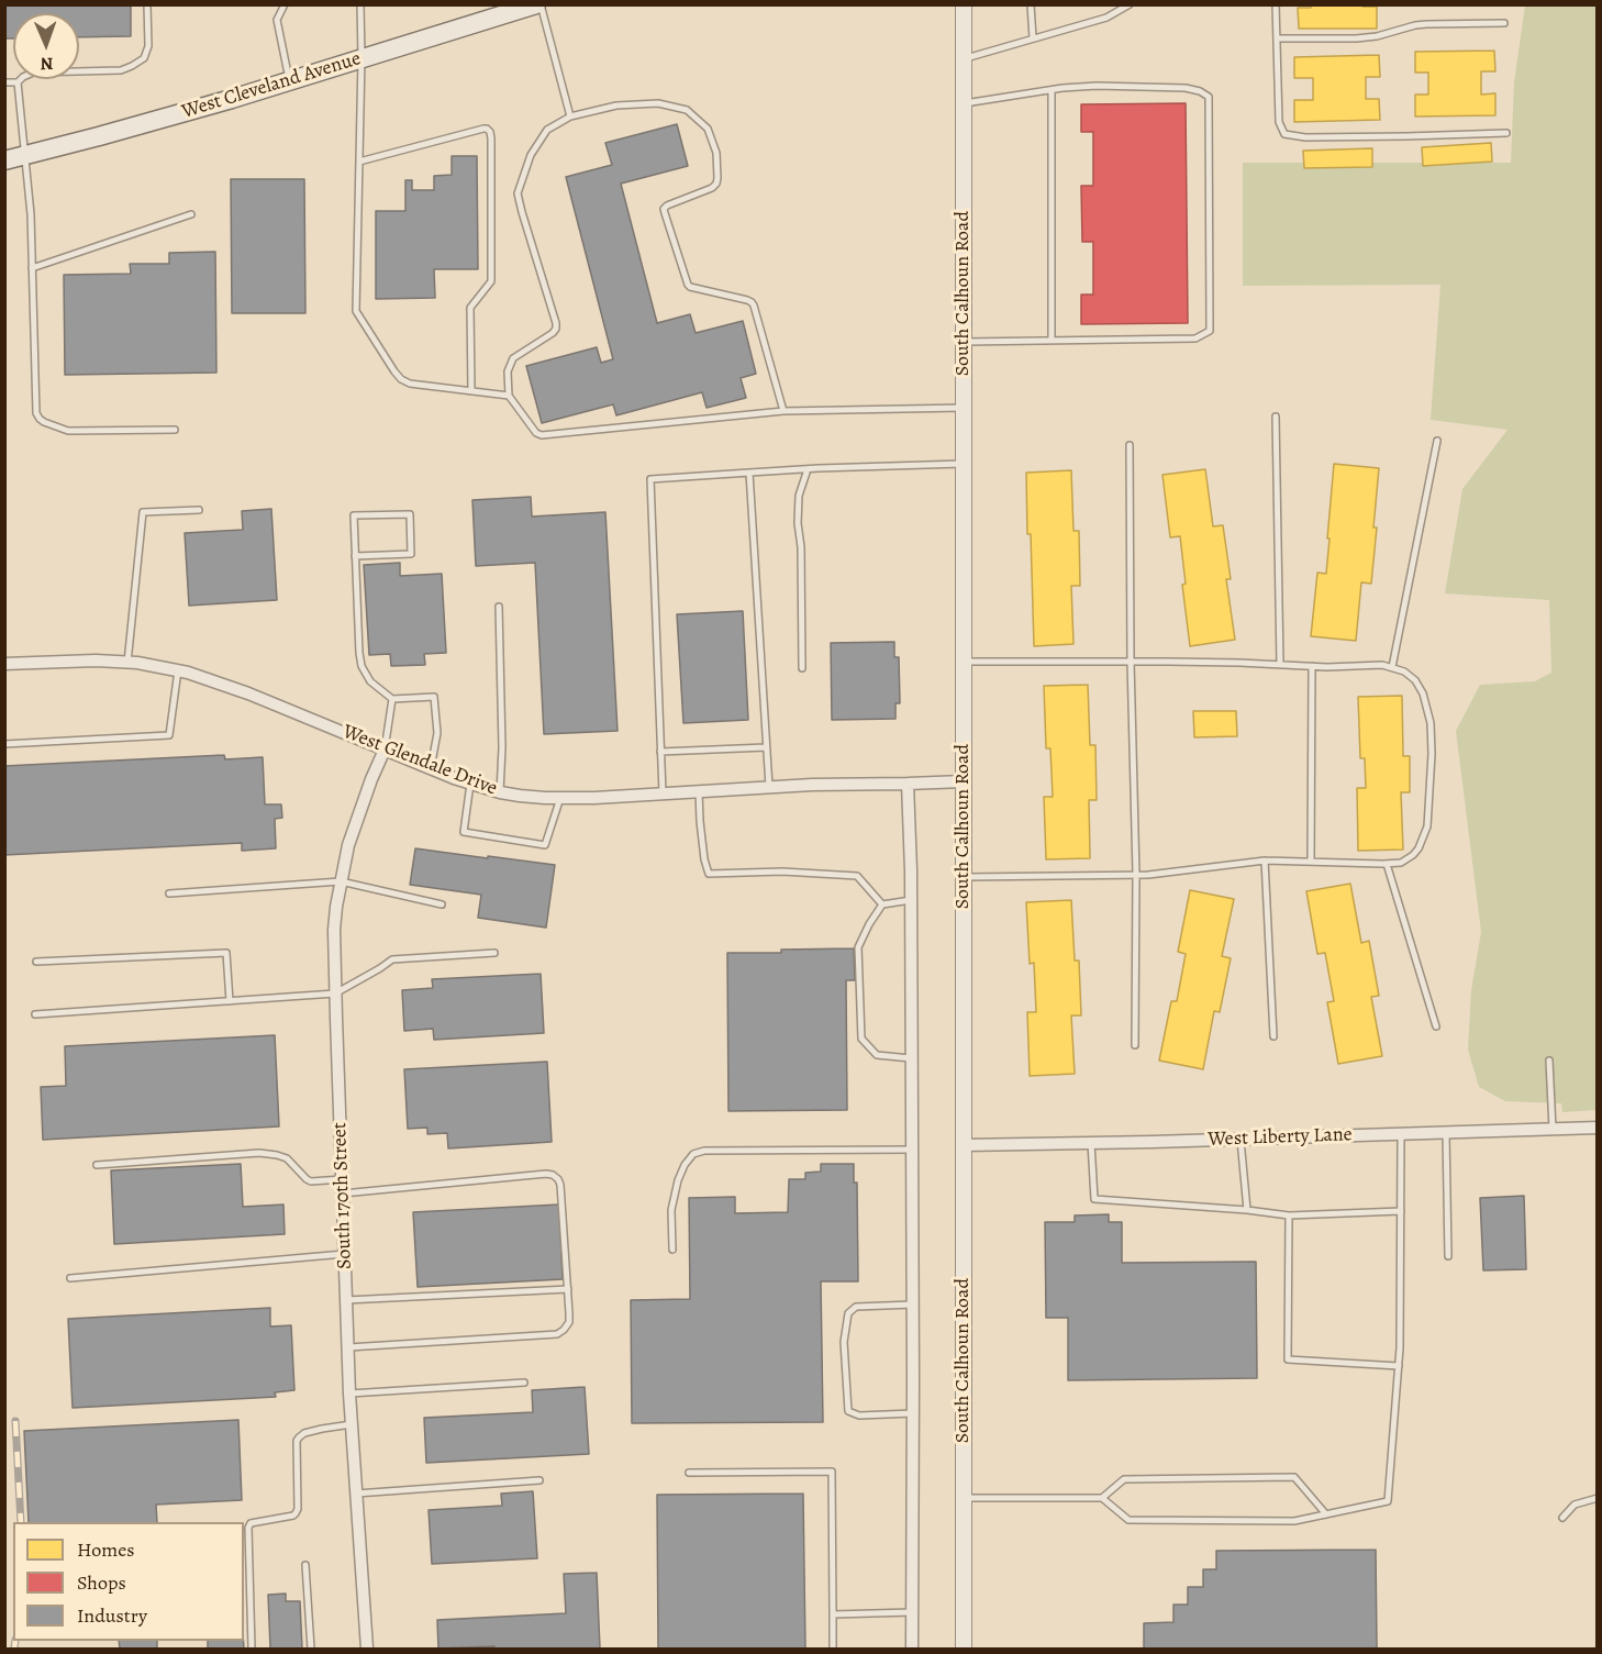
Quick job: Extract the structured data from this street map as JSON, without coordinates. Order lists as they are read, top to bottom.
{
  "streets": {
    "main road": ["West Cleveland Avenue"],
    "street": [
      "South Calhoun Road",
      "West Glendale Drive",
      "West Liberty Lane",
      "South 170th Street"
    ]
  },
  "crossings": [
    ["South Calhoun Road", "West Glendale Drive"],
    ["South Calhoun Road", "West Liberty Lane"],
    ["West Glendale Drive", "South 170th Street"]
  ],
  "legend": ["Homes", "Shops", "Industry"],
  "north": "bottom"
}
